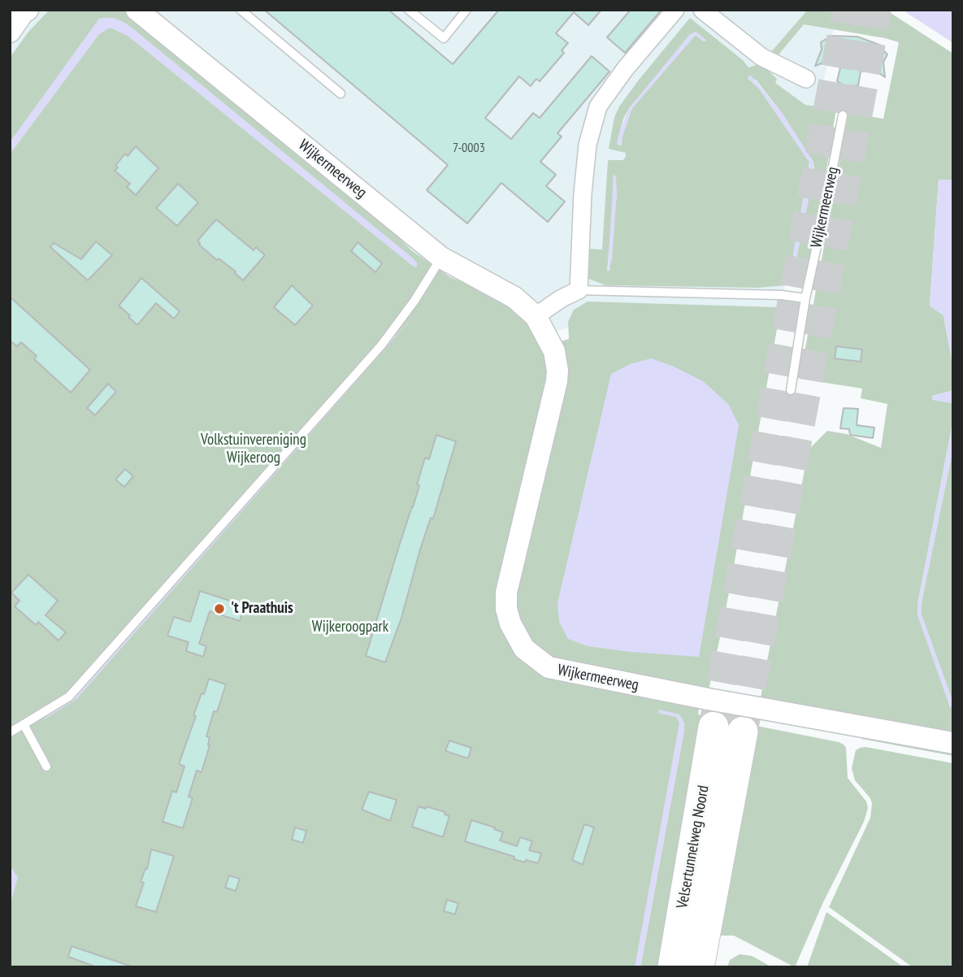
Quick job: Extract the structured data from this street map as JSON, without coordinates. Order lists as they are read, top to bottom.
{
  "streets": {
    "highway": ["Velsertunnelweg Noord"],
    "street": ["Wijkermeerweg"]
  },
  "crossings": [
    ["Wijkermeerweg", "Velsertunnelweg Noord"]
  ],
  "parks": ["Volkstuinvereniging Wijkeroog", "Wijkeroogpark"],
  "places": ["'t Praathuis"],
  "house_numbers": ["7-0003"]
}
